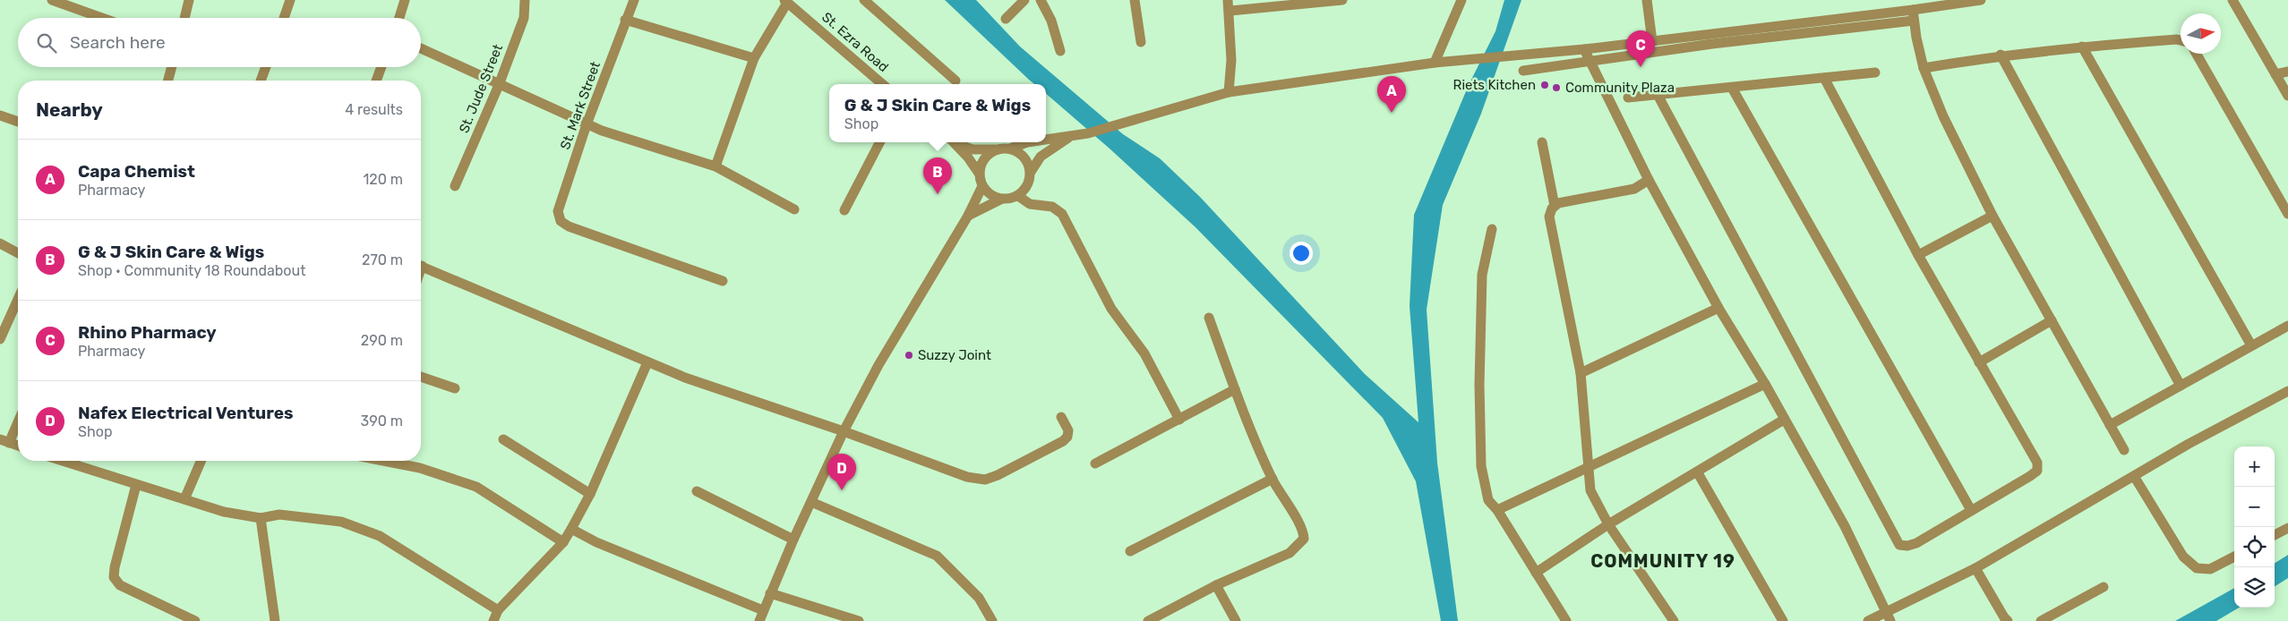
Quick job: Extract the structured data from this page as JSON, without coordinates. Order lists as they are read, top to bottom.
{
  "streets": {
    "street": ["St. Ezra Road", "St. Jude Street", "St. Mark Street"]
  },
  "districts": ["COMMUNITY 19"],
  "places": ["Riets Kitchen", "Community Plaza", "Suzzy Joint"],
  "north": "right",
  "page": {
    "search": "Search here",
    "pins": [
      "C",
      "A",
      "B",
      "D"
    ],
    "heading": ["Nearby", "4 results"],
    "popup": ["G & J Skin Care & Wigs", "Shop"],
    "list": [
      {
        "mark": "A",
        "name": "Capa Chemist",
        "note": "Pharmacy",
        "value": "120 m"
      },
      {
        "mark": "B",
        "name": "G & J Skin Care & Wigs",
        "note": "Shop · Community 18 Roundabout",
        "value": "270 m"
      },
      {
        "mark": "C",
        "name": "Rhino Pharmacy",
        "note": "Pharmacy",
        "value": "290 m"
      },
      {
        "mark": "D",
        "name": "Nafex Electrical Ventures",
        "note": "Shop",
        "value": "390 m"
      }
    ],
    "map_buttons": ["+", "−"]
  }
}
